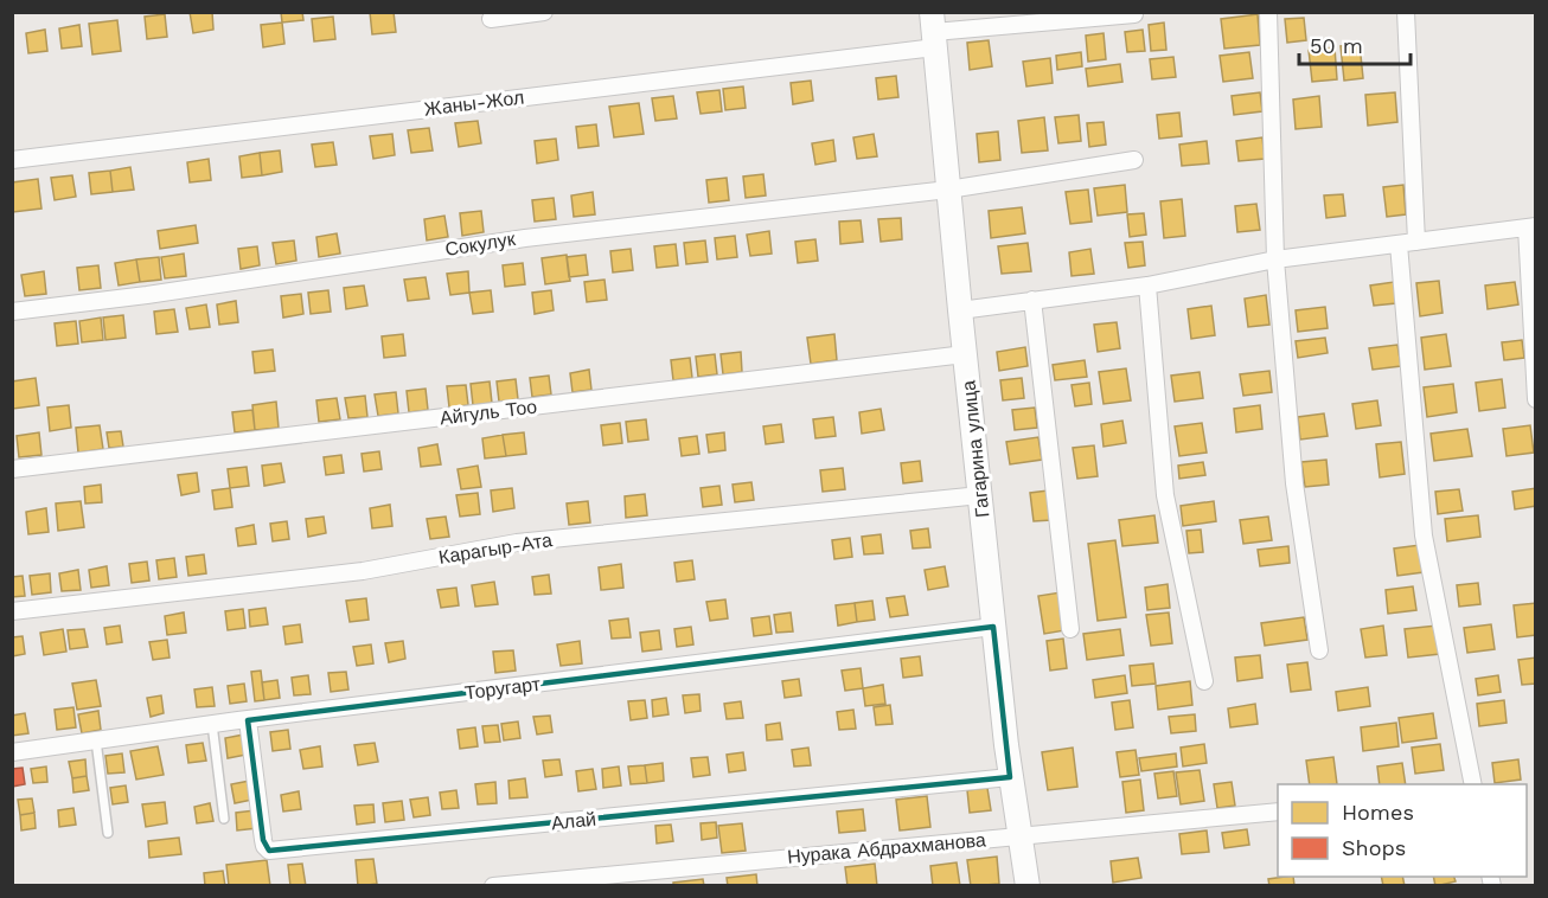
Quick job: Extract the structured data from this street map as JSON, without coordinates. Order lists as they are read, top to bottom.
{
  "streets": {
    "main road": ["Гагарина улица"],
    "street": [
      "Жаны-Жол",
      "Сокулук",
      "Айгуль Тоо",
      "Карагыр-Ата",
      "Торугарт",
      "Алай",
      "Нурака Абдрахманова"
    ]
  },
  "crossings": [
    ["Жаны-Жол", "Гагарина улица"],
    ["Сокулук", "Гагарина улица"],
    ["Айгуль Тоо", "Гагарина улица"],
    ["Гагарина улица", "Карагыр-Ата"],
    ["Гагарина улица", "Торугарт"],
    ["Гагарина улица", "Алай"],
    ["Гагарина улица", "Нурака Абдрахманова"],
    ["Торугарт", "Алай"]
  ],
  "legend": ["Homes", "Shops"],
  "scale_bar": "50 m"
}
